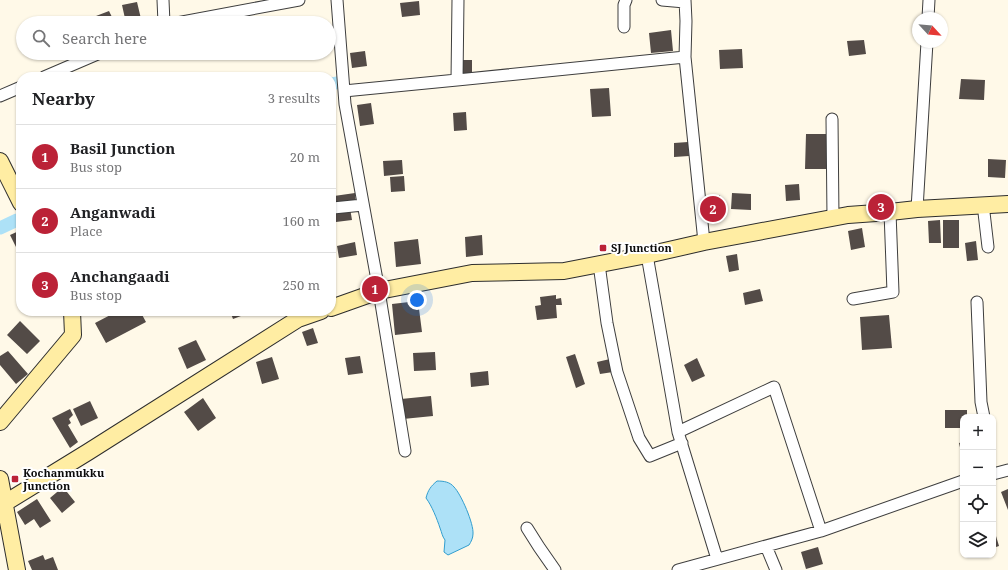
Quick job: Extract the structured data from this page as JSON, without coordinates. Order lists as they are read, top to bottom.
{
  "places": {
    "transit": ["SJ Junction", "Kochanmukku Junction"]
  },
  "north": "bottom right",
  "page": {
    "search": "Search here",
    "heading": ["Nearby", "3 results"],
    "list": [
      {
        "mark": "1",
        "name": "Basil Junction",
        "note": "Bus stop",
        "value": "20 m"
      },
      {
        "mark": "2",
        "name": "Anganwadi",
        "note": "Place",
        "value": "160 m"
      },
      {
        "mark": "3",
        "name": "Anchangaadi",
        "note": "Bus stop",
        "value": "250 m"
      }
    ],
    "pins": ["3", "2", "1"],
    "map_buttons": ["+", "−"]
  }
}
